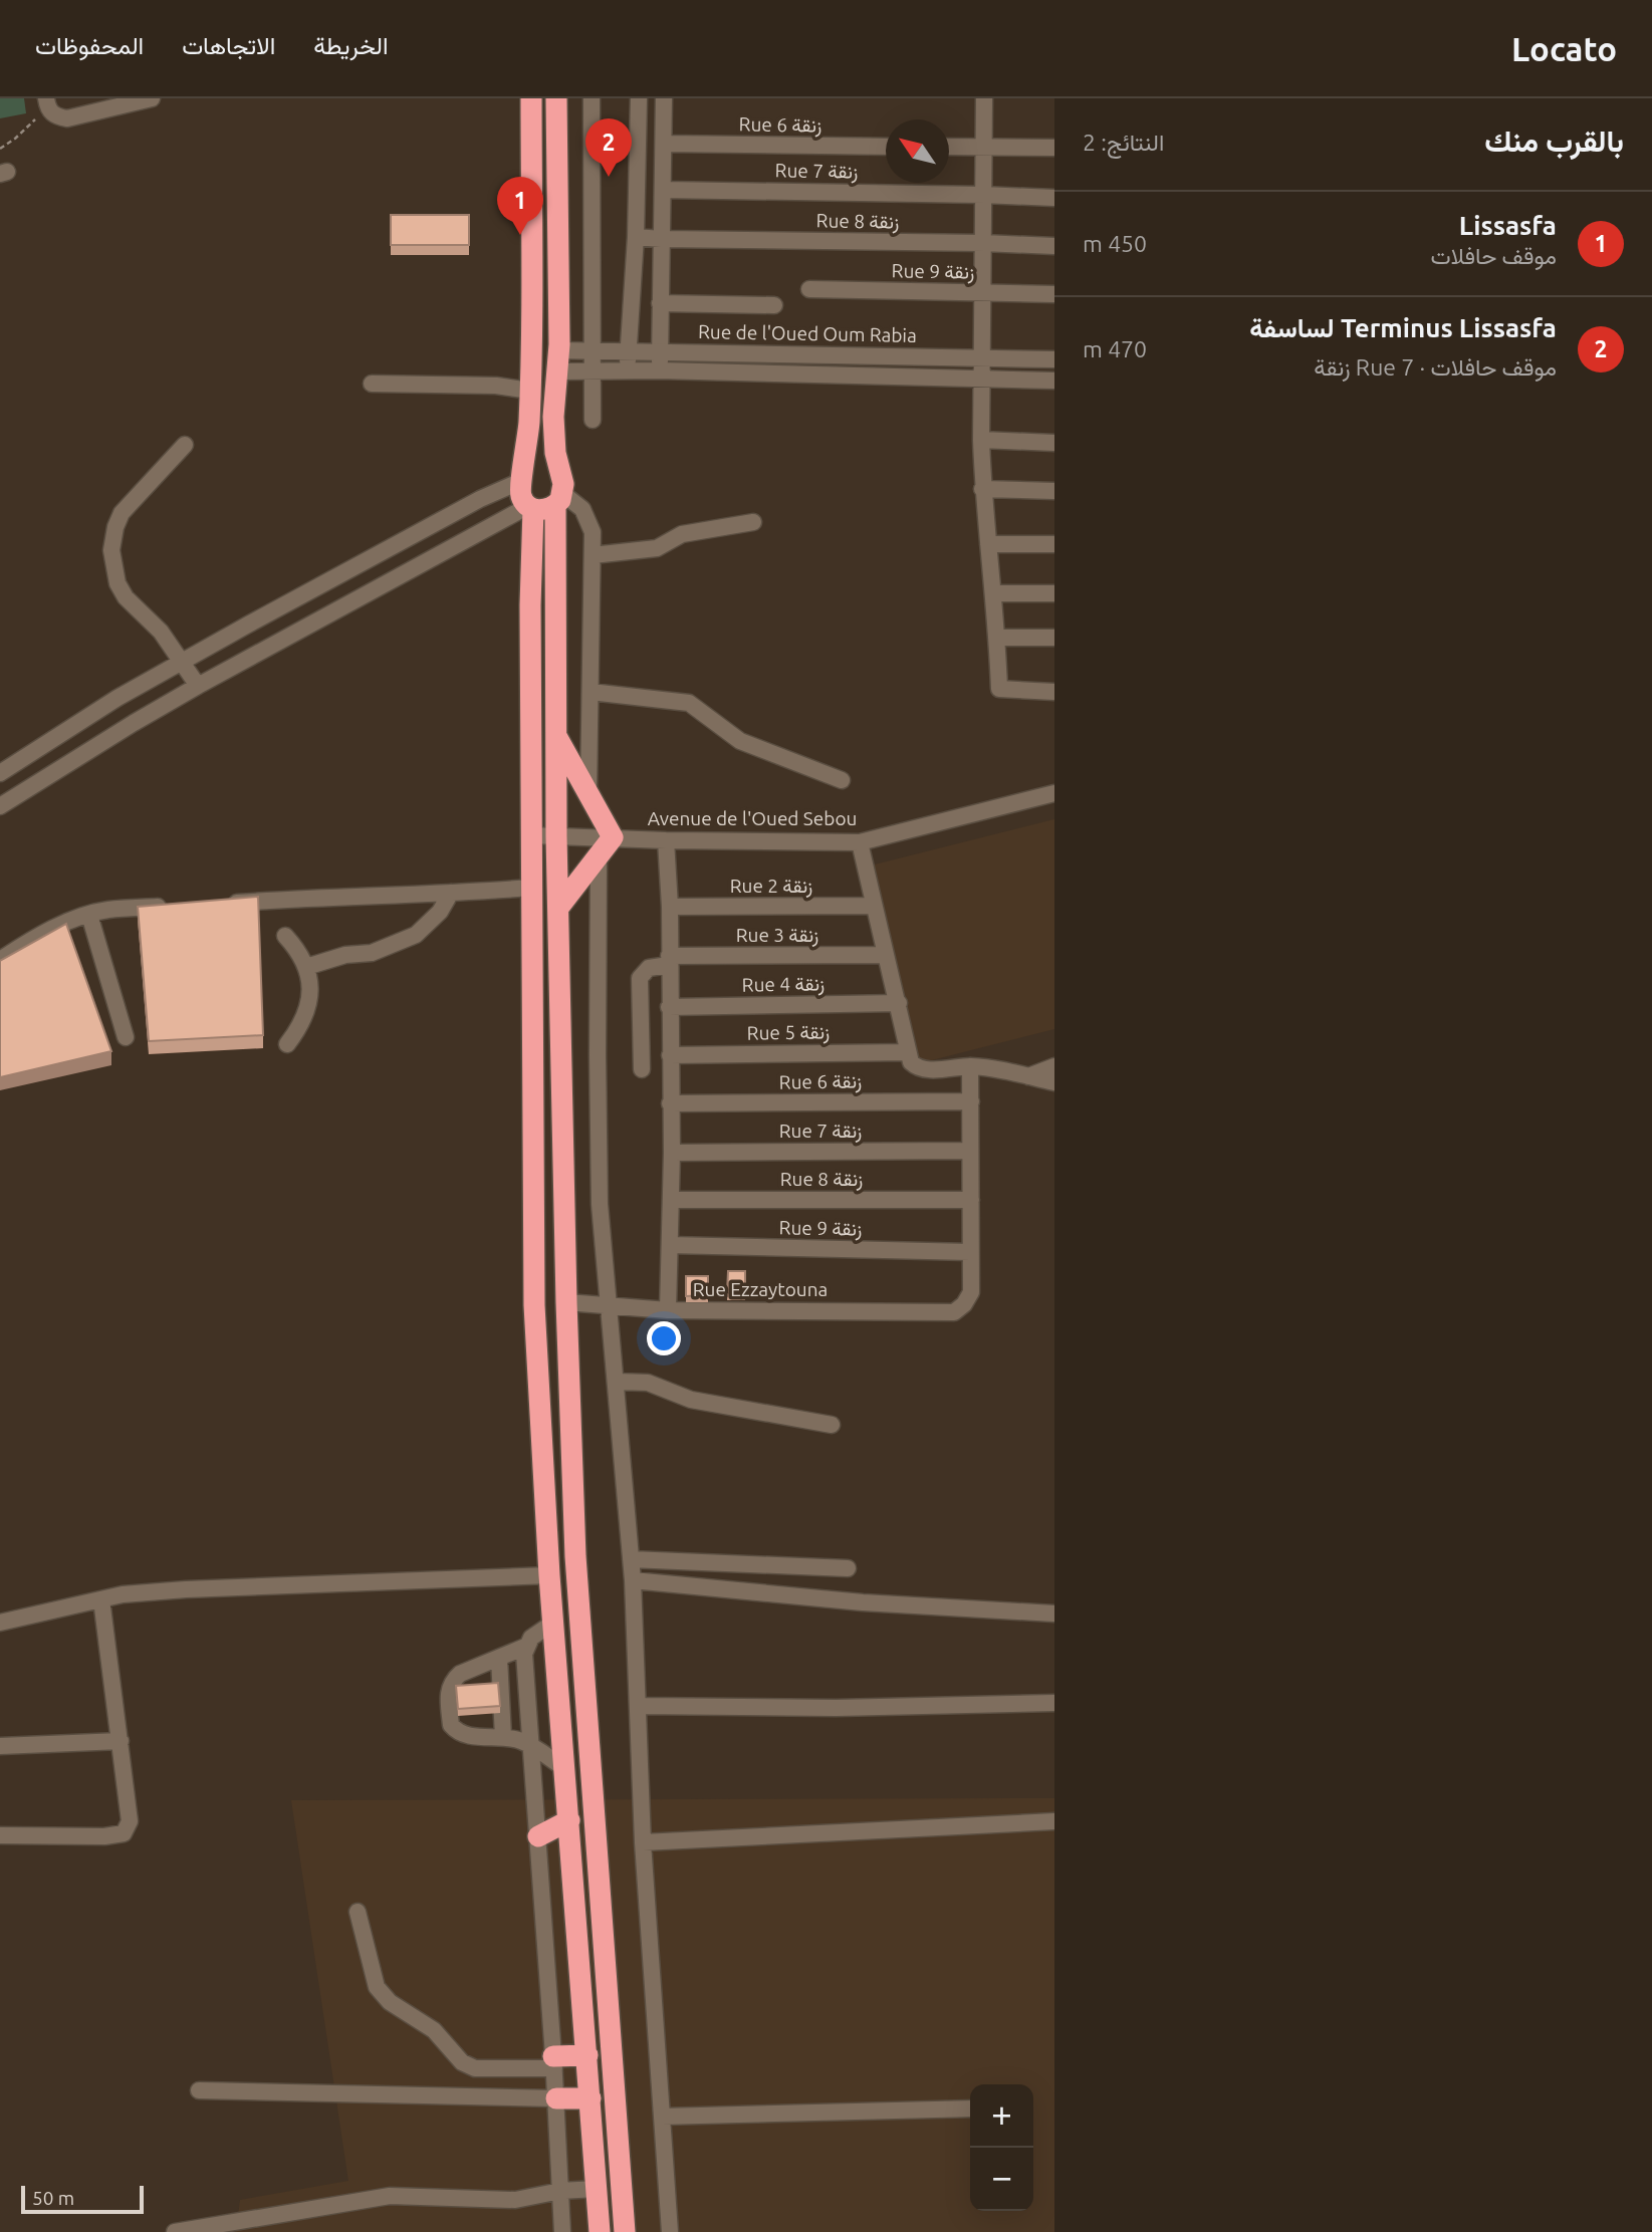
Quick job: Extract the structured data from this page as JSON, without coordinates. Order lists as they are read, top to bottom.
{
  "streets": {
    "street": [
      "Rue 6 زنقة",
      "Rue 7 زنقة",
      "Rue 8 زنقة",
      "Rue 9 زنقة",
      "Rue de l'Oued Oum Rabia",
      "Avenue de l'Oued Sebou",
      "Rue 2 زنقة",
      "Rue 3 زنقة",
      "Rue 4 زنقة",
      "Rue 5 زنقة",
      "Rue Ezzaytouna"
    ]
  },
  "crossings": [
    ["Rue 9 زنقة", "Rue Ezzaytouna"]
  ],
  "scale_bar": "50 m",
  "north": "top left",
  "page": {
    "header": "Locato",
    "nav": ["الخريطة", "الاتجاهات", "المحفوظات"],
    "heading": ["بالقرب منك", "النتائج: 2"],
    "pins": ["2", "1"],
    "list": [
      {
        "mark": "1",
        "name": "Lissasfa",
        "note": "موقف حافلات",
        "value": "450 m"
      },
      {
        "mark": "2",
        "name": "Terminus Lissasfa لساسفة",
        "note": "موقف حافلات · Rue 7 زنقة",
        "value": "470 m"
      }
    ],
    "map_buttons": ["+", "−"],
    "scale": "50 m"
  }
}
